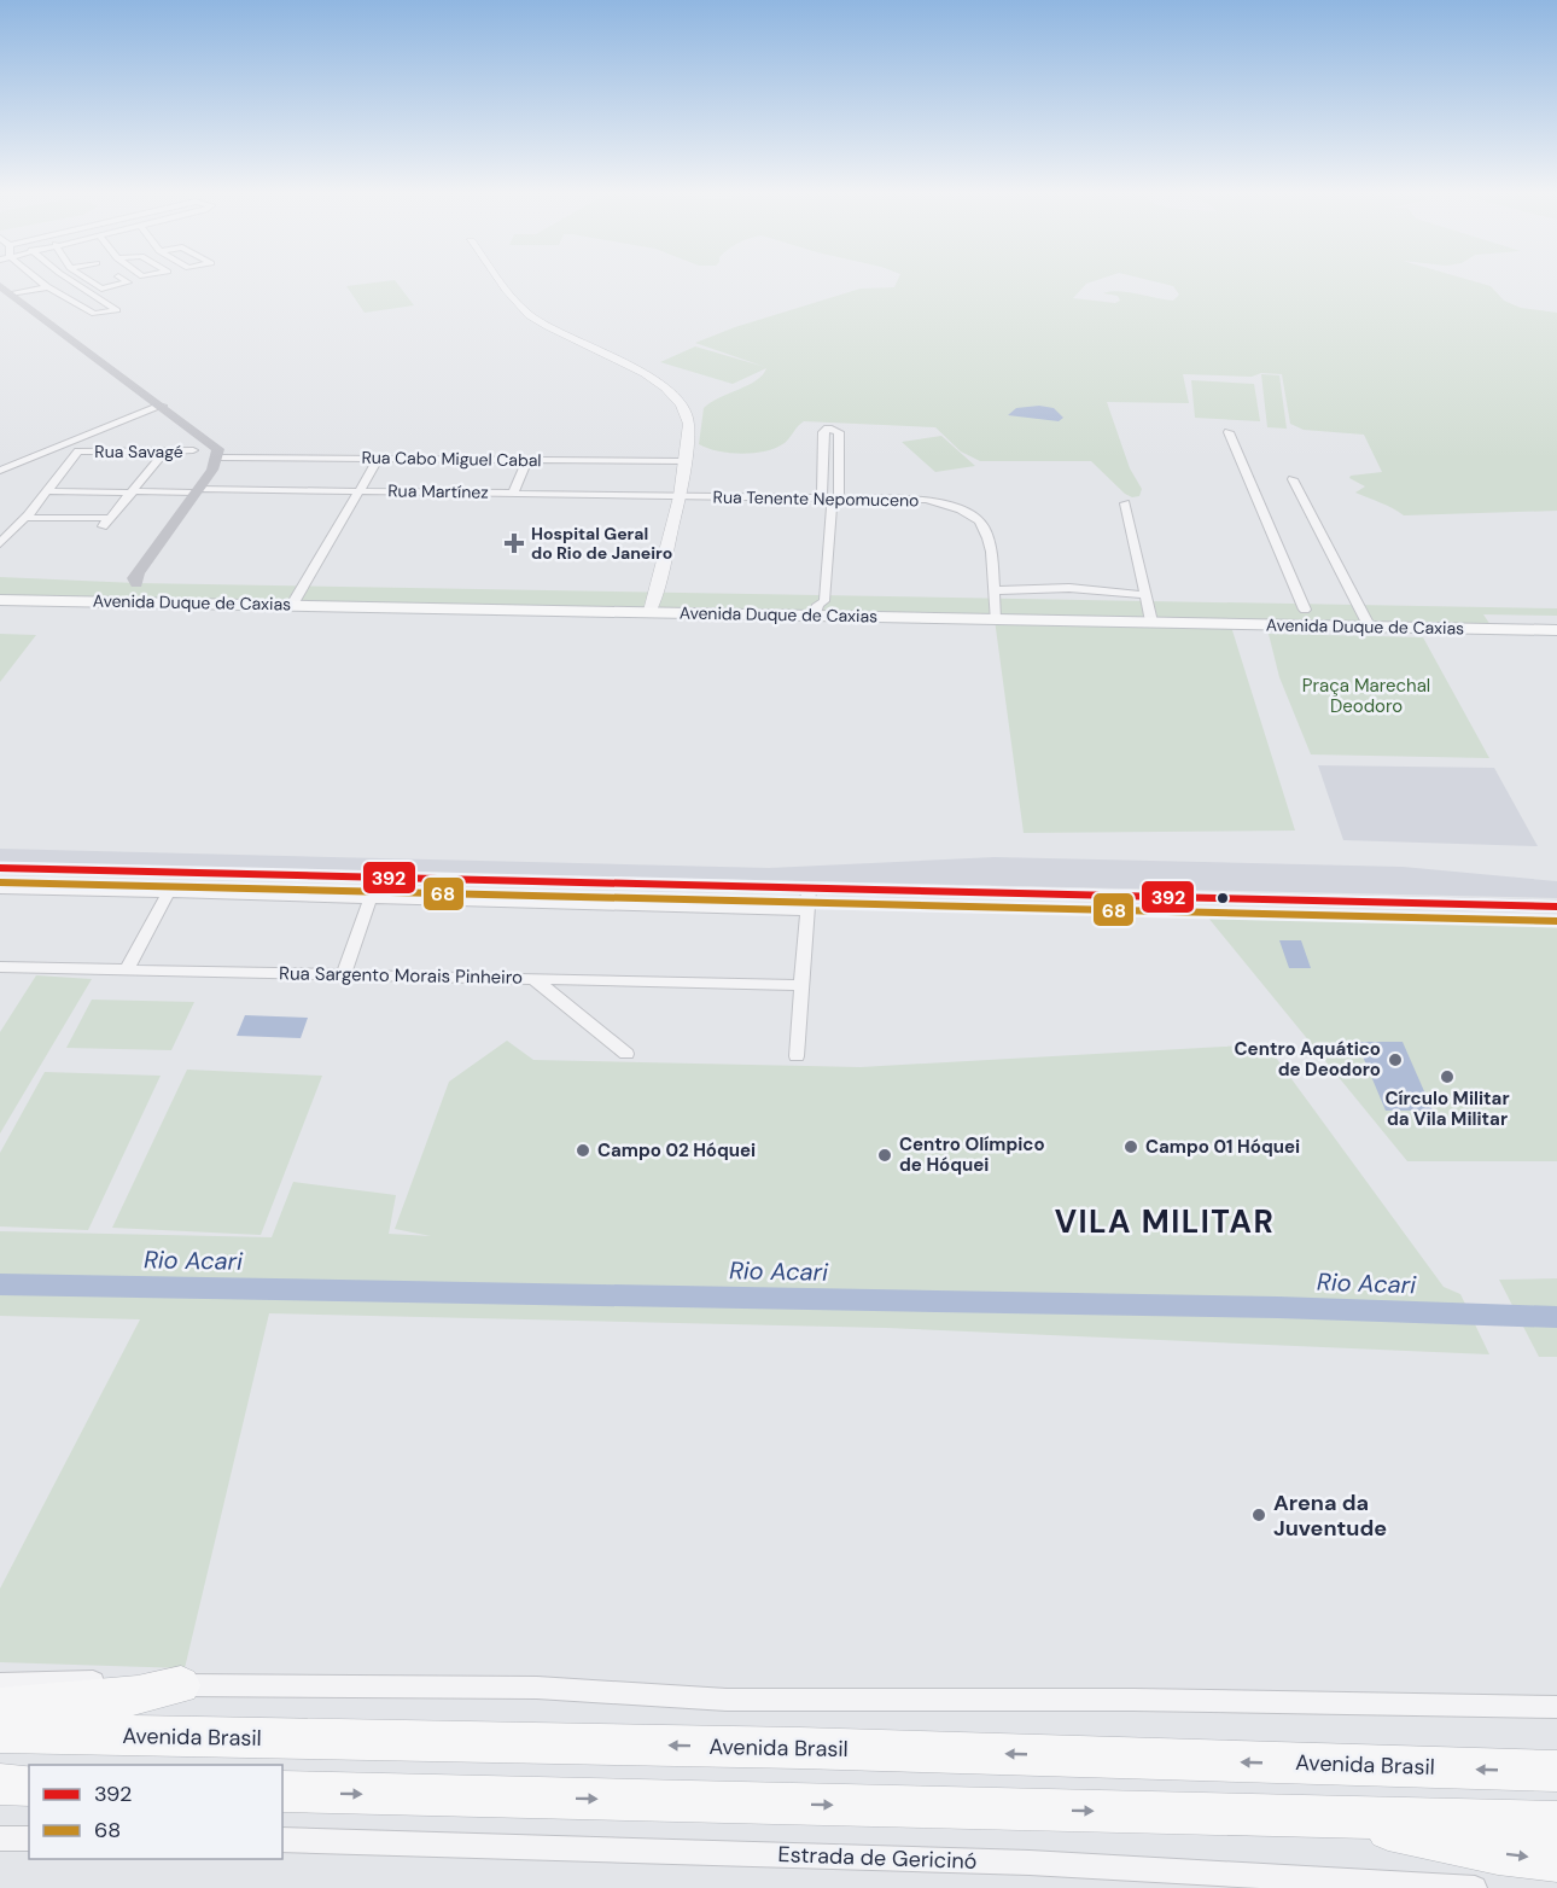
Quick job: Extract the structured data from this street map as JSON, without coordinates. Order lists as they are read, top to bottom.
{
  "streets": {
    "highway": ["Avenida Brasil"],
    "main road": ["Avenida Duque de Caxias"],
    "street": [
      "Rua Savagé",
      "Rua Cabo Miguel Cabal",
      "Rua Martínez",
      "Rua Tenente Nepomuceno",
      "Rua Sargento Morais Pinheiro",
      "Estrada de Gericinó"
    ]
  },
  "crossings": [
    ["Rua Savagé", "Rua Martínez"],
    ["Rua Martínez", "Rua Tenente Nepomuceno"],
    ["Rua Tenente Nepomuceno", "Avenida Duque de Caxias"]
  ],
  "districts": ["VILA MILITAR"],
  "water": ["Rio Acari"],
  "parks": ["Praça Marechal Deodoro"],
  "places": {
    "health": ["Hospital Geral do Rio de Janeiro"],
    "other": [
      "Centro Aquático de Deodoro",
      "Círculo Militar da Vila Militar",
      "Campo 01 Hóquei",
      "Campo 02 Hóquei",
      "Centro Olímpico de Hóquei",
      "Arena da Juventude"
    ]
  },
  "lines": ["transit line 392", "transit line 68"],
  "legend": ["392", "68"]
}
